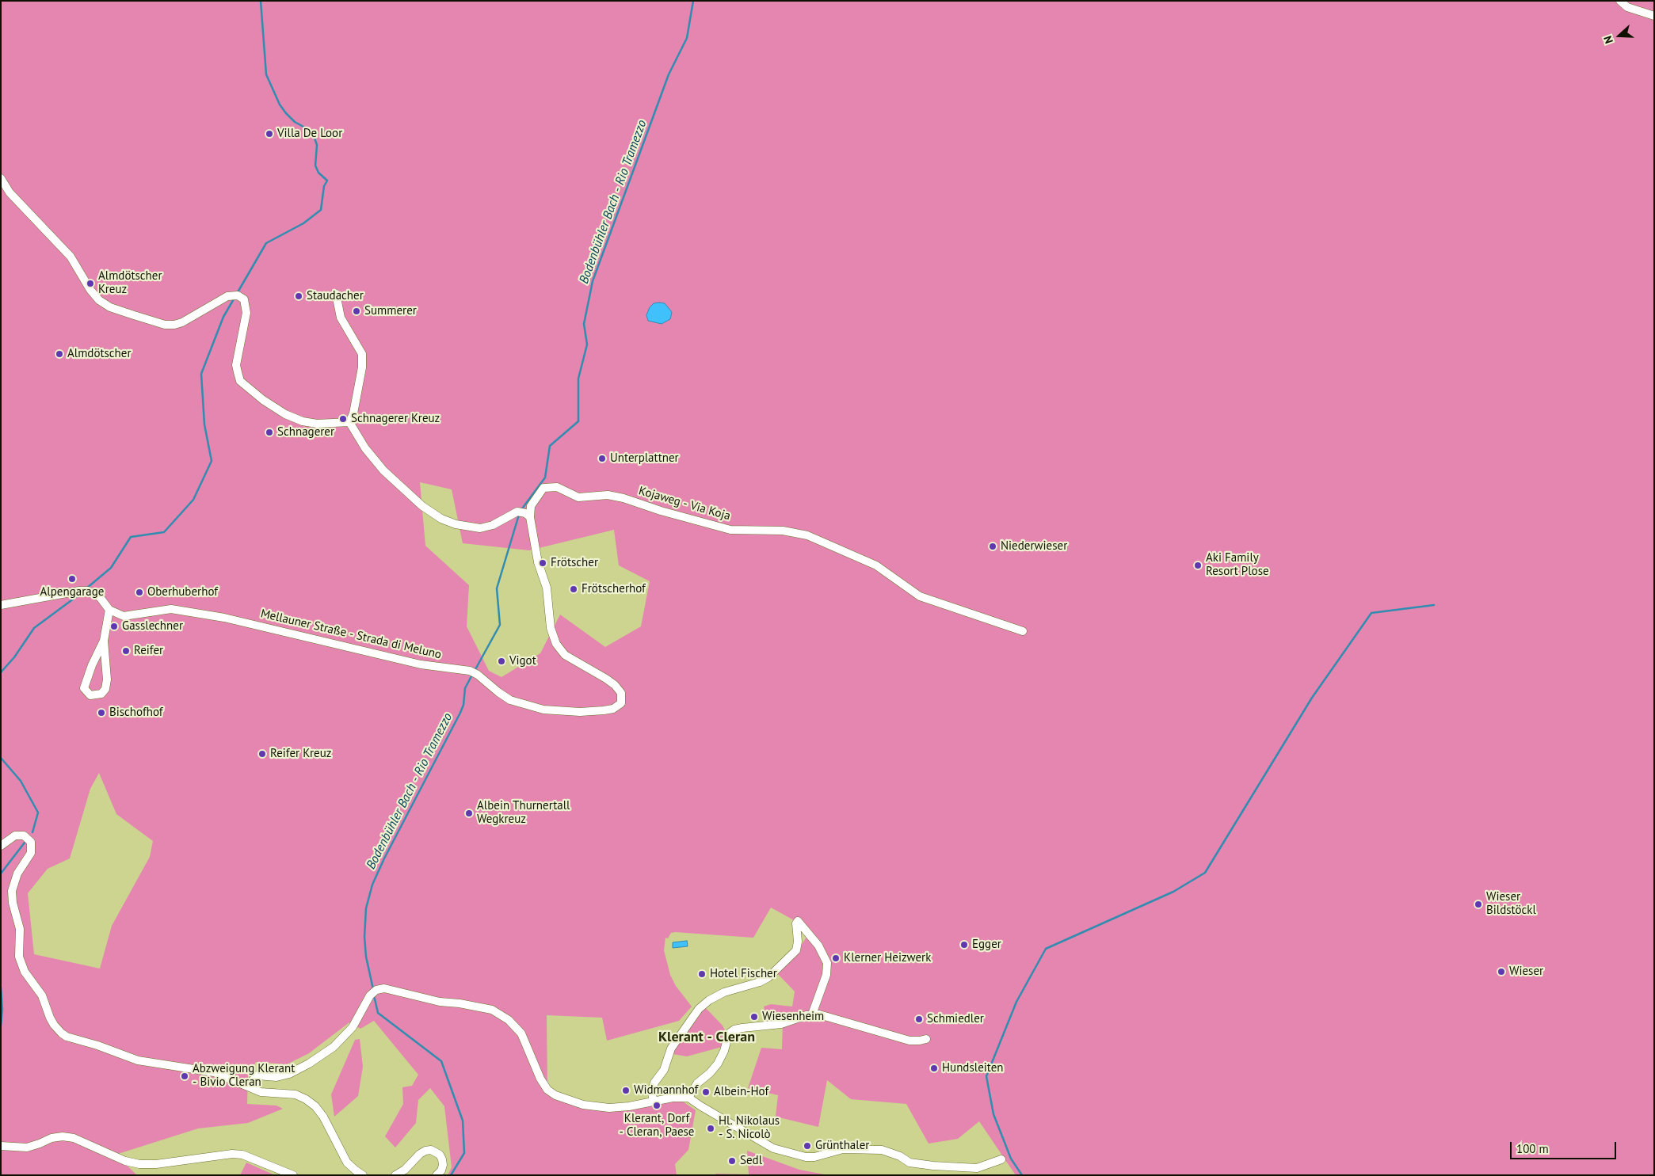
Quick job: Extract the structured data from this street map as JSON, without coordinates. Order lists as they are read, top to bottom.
{
  "streets": {
    "street": ["Kojaweg - Via Koja", "Mellauner Straße - Strada di Meluno"]
  },
  "crossings": [
    ["Kojaweg - Via Koja", "Mellauner Straße - Strada di Meluno"]
  ],
  "districts": ["Klerant - Cleran"],
  "water": ["Bodenbühler Bach - Rio Tramezzo"],
  "places": [
    "Villa De Loor",
    "Almdötscher Kreuz",
    "Staudacher",
    "Summerer",
    "Almdötscher",
    "Schnagerer Kreuz",
    "Schnagerer",
    "Unterplattner",
    "Niederwieser",
    "Frötscher",
    "Aki Family Resort Plose",
    "Alpengarage",
    "Frötscherhof",
    "Oberhuberhof",
    "Gasslechner",
    "Reifer",
    "Vigot",
    "Bischofhof",
    "Reifer Kreuz",
    "Albein Thurnertall Wegkreuz",
    "Wieser Bildstöckl",
    "Egger",
    "Klerner Heizwerk",
    "Wieser",
    "Hotel Fischer",
    "Wiesenheim",
    "Schmiedler",
    "Hundsleiten",
    "Abzweigung Klerant - Bivio Cleran",
    "Widmannhof",
    "Albein-Hof",
    "Klerant, Dorf - Cleran, Paese",
    "Hl. Nikolaus - S. Nicolò",
    "Grünthaler",
    "Sedl"
  ],
  "scale_bar": "100 m",
  "north": "left"
}
